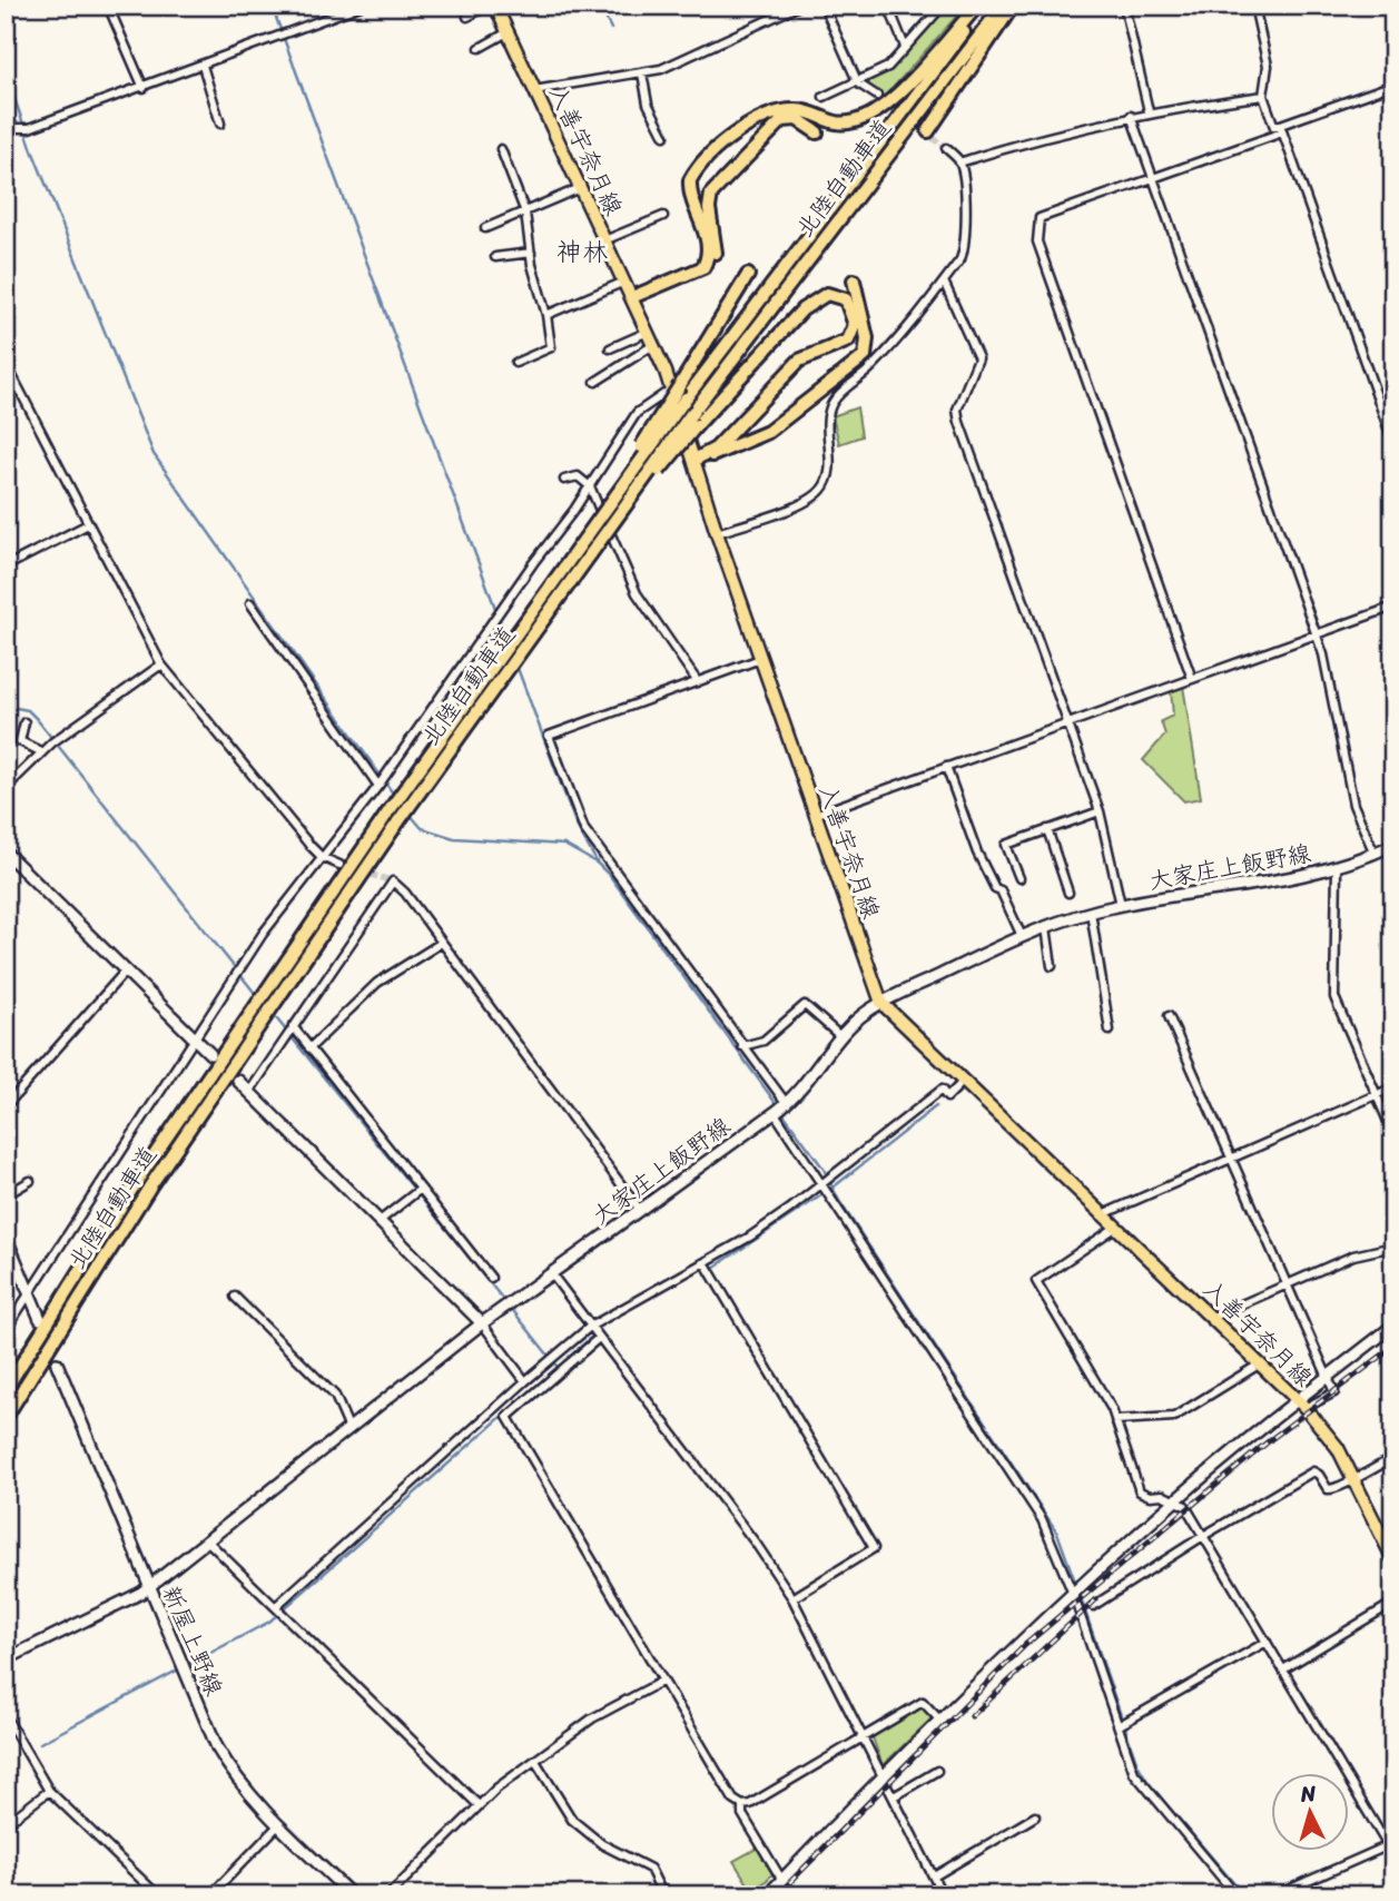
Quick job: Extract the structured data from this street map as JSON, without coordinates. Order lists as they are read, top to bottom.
{
  "streets": {
    "highway": ["北陸自動車道"],
    "main road": ["入善宇奈月線", "大家庄上飯野線", "新屋上野線"]
  },
  "crossings": [
    ["入善宇奈月線", "大家庄上飯野線"],
    ["大家庄上飯野線", "新屋上野線"]
  ],
  "districts": ["神林"],
  "north": "top"
}
